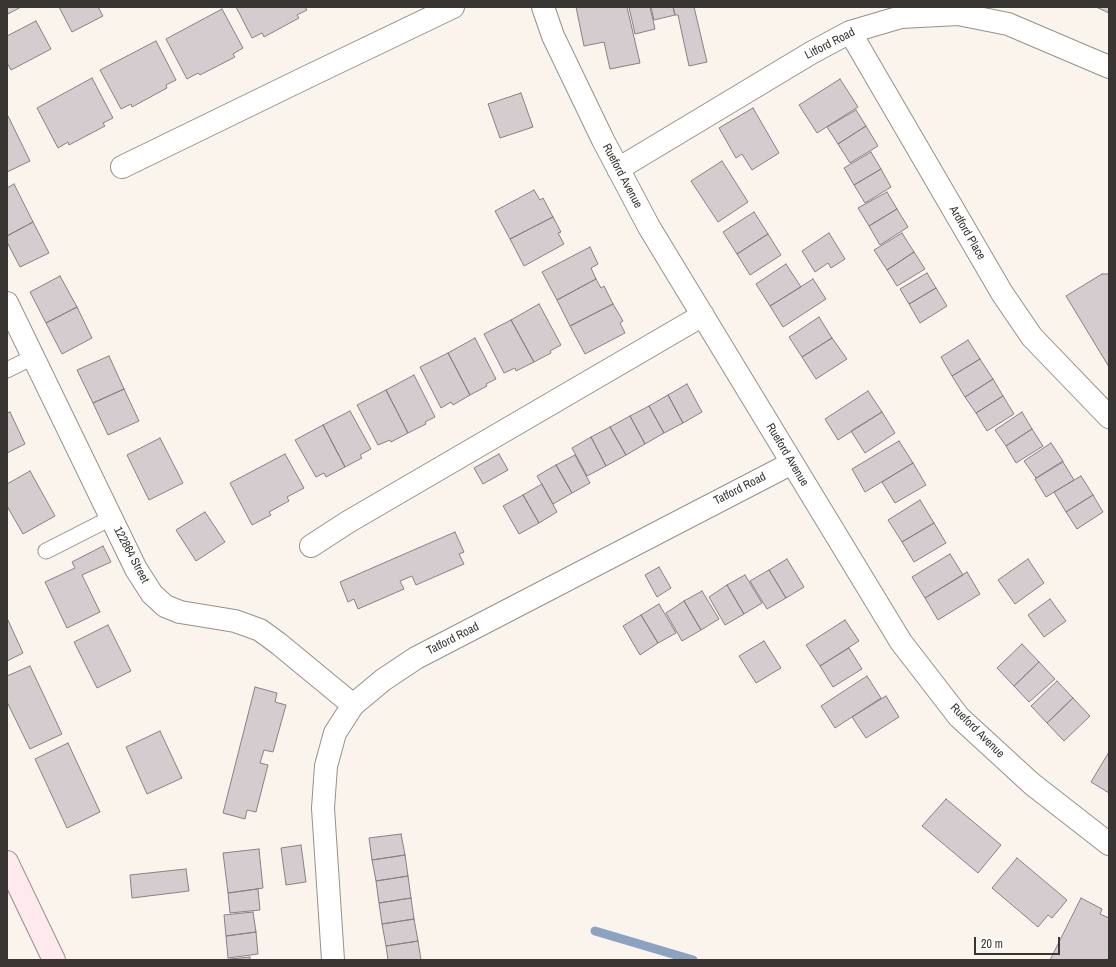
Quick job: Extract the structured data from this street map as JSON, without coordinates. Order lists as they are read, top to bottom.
{
  "streets": {
    "street": [
      "Litford Road",
      "Rueford Avenue",
      "Ardford Place",
      "Tatford Road",
      "122864 Street"
    ]
  },
  "crossings": [
    ["Litford Road", "Rueford Avenue"],
    ["Litford Road", "Ardford Place"],
    ["Rueford Avenue", "Tatford Road"],
    ["Tatford Road", "122864 Street"]
  ],
  "scale_bar": "20 m"
}
